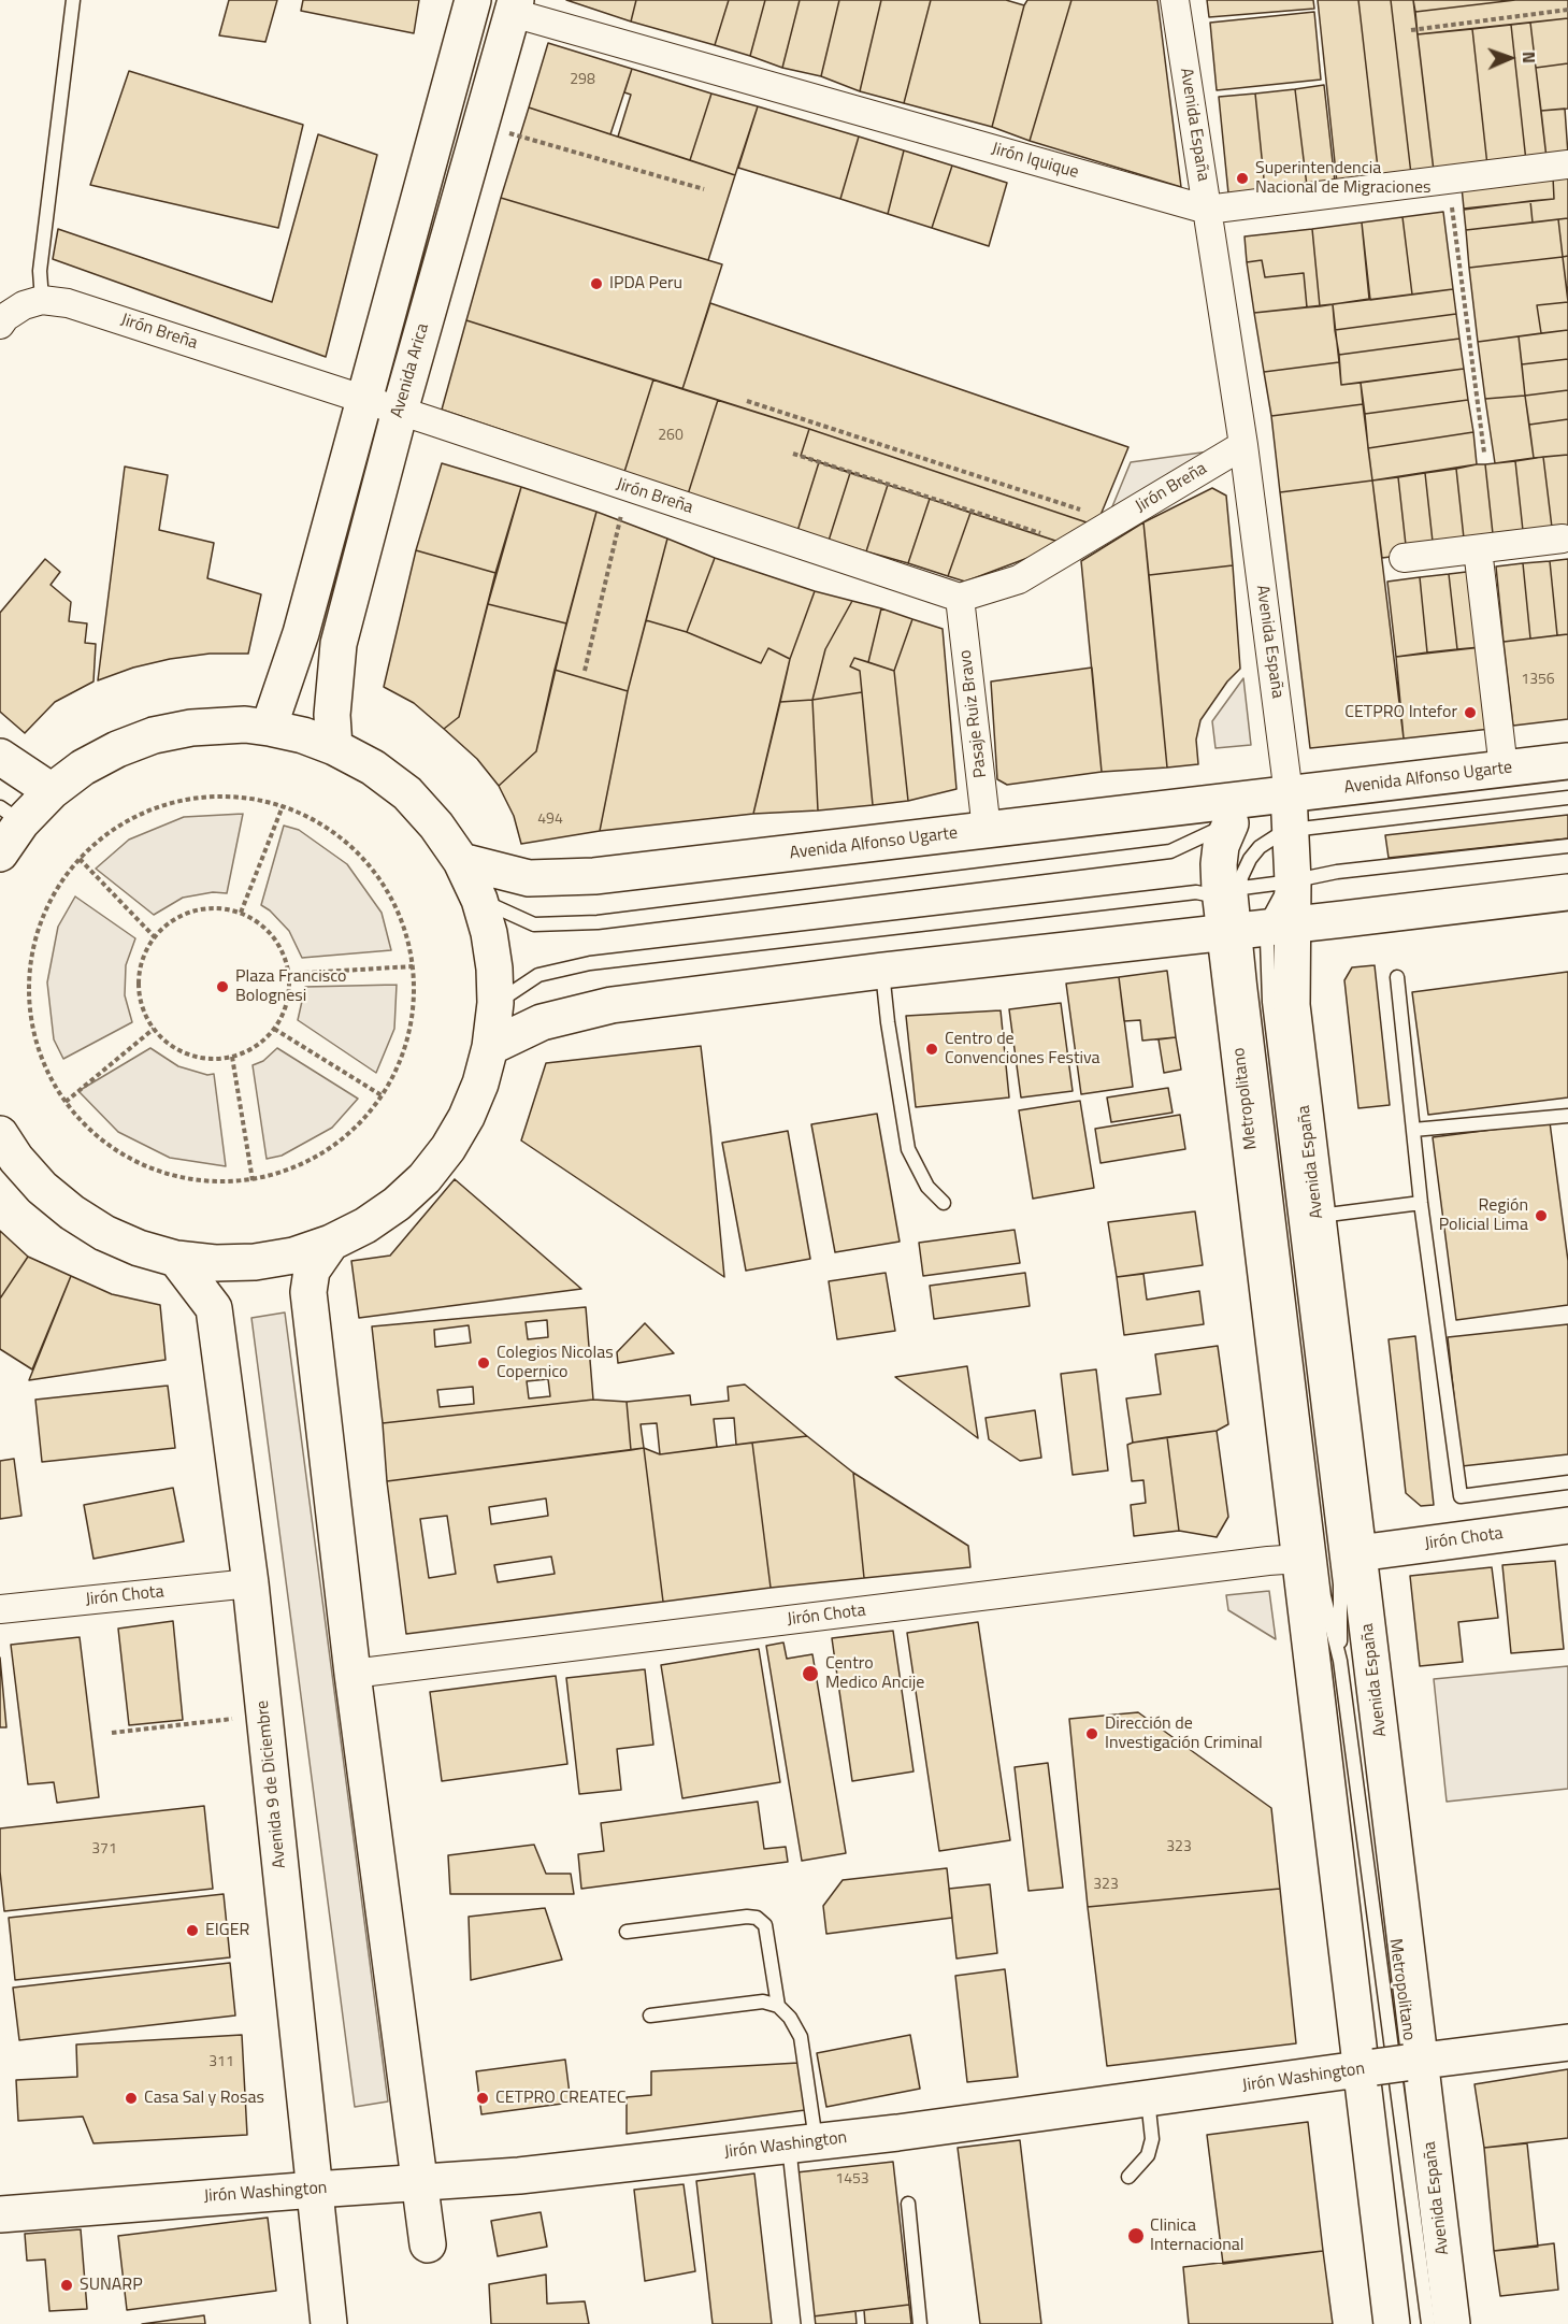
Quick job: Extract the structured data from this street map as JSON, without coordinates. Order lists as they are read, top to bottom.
{
  "streets": {
    "main road": [
      "Avenida España",
      "Avenida Arica",
      "Avenida Alfonso Ugarte",
      "Jirón Chota",
      "Avenida 9 de Diciembre",
      "Jirón Washington"
    ],
    "street": ["Jirón Iquique", "Jirón Breña", "Pasaje Ruiz Bravo"],
    "lane": ["Metropolitano"]
  },
  "crossings": [
    ["Avenida España", "Jirón Iquique"],
    ["Avenida España", "Jirón Breña"],
    ["Avenida España", "Avenida Alfonso Ugarte"],
    ["Avenida España", "Metropolitano"],
    ["Avenida España", "Jirón Chota"],
    ["Avenida España", "Jirón Washington"],
    ["Jirón Iquique", "Avenida Arica"],
    ["Jirón Breña", "Avenida Arica"],
    ["Jirón Breña", "Pasaje Ruiz Bravo"],
    ["Pasaje Ruiz Bravo", "Avenida Alfonso Ugarte"],
    ["Jirón Chota", "Avenida 9 de Diciembre"],
    ["Avenida 9 de Diciembre", "Jirón Washington"]
  ],
  "places": [
    "Superintendencia Nacional de Migraciones",
    "IPDA Peru",
    "CETPRO Intefor",
    "Plaza Francisco Bolognesi",
    "Centro de Convenciones Festiva",
    "Región Policial Lima",
    "Colegios Nicolas Copernico",
    "Centro Medico Ancije",
    "Dirección de Investigación Criminal",
    "EIGER",
    "Casa Sal y Rosas",
    "CETPRO CREATEC",
    "Clinica Internacional",
    "SUNARP"
  ],
  "house_numbers": [
    "298",
    "260",
    "1356",
    "494",
    "323",
    "371",
    "323",
    "311",
    "1453"
  ],
  "north": "right"
}
